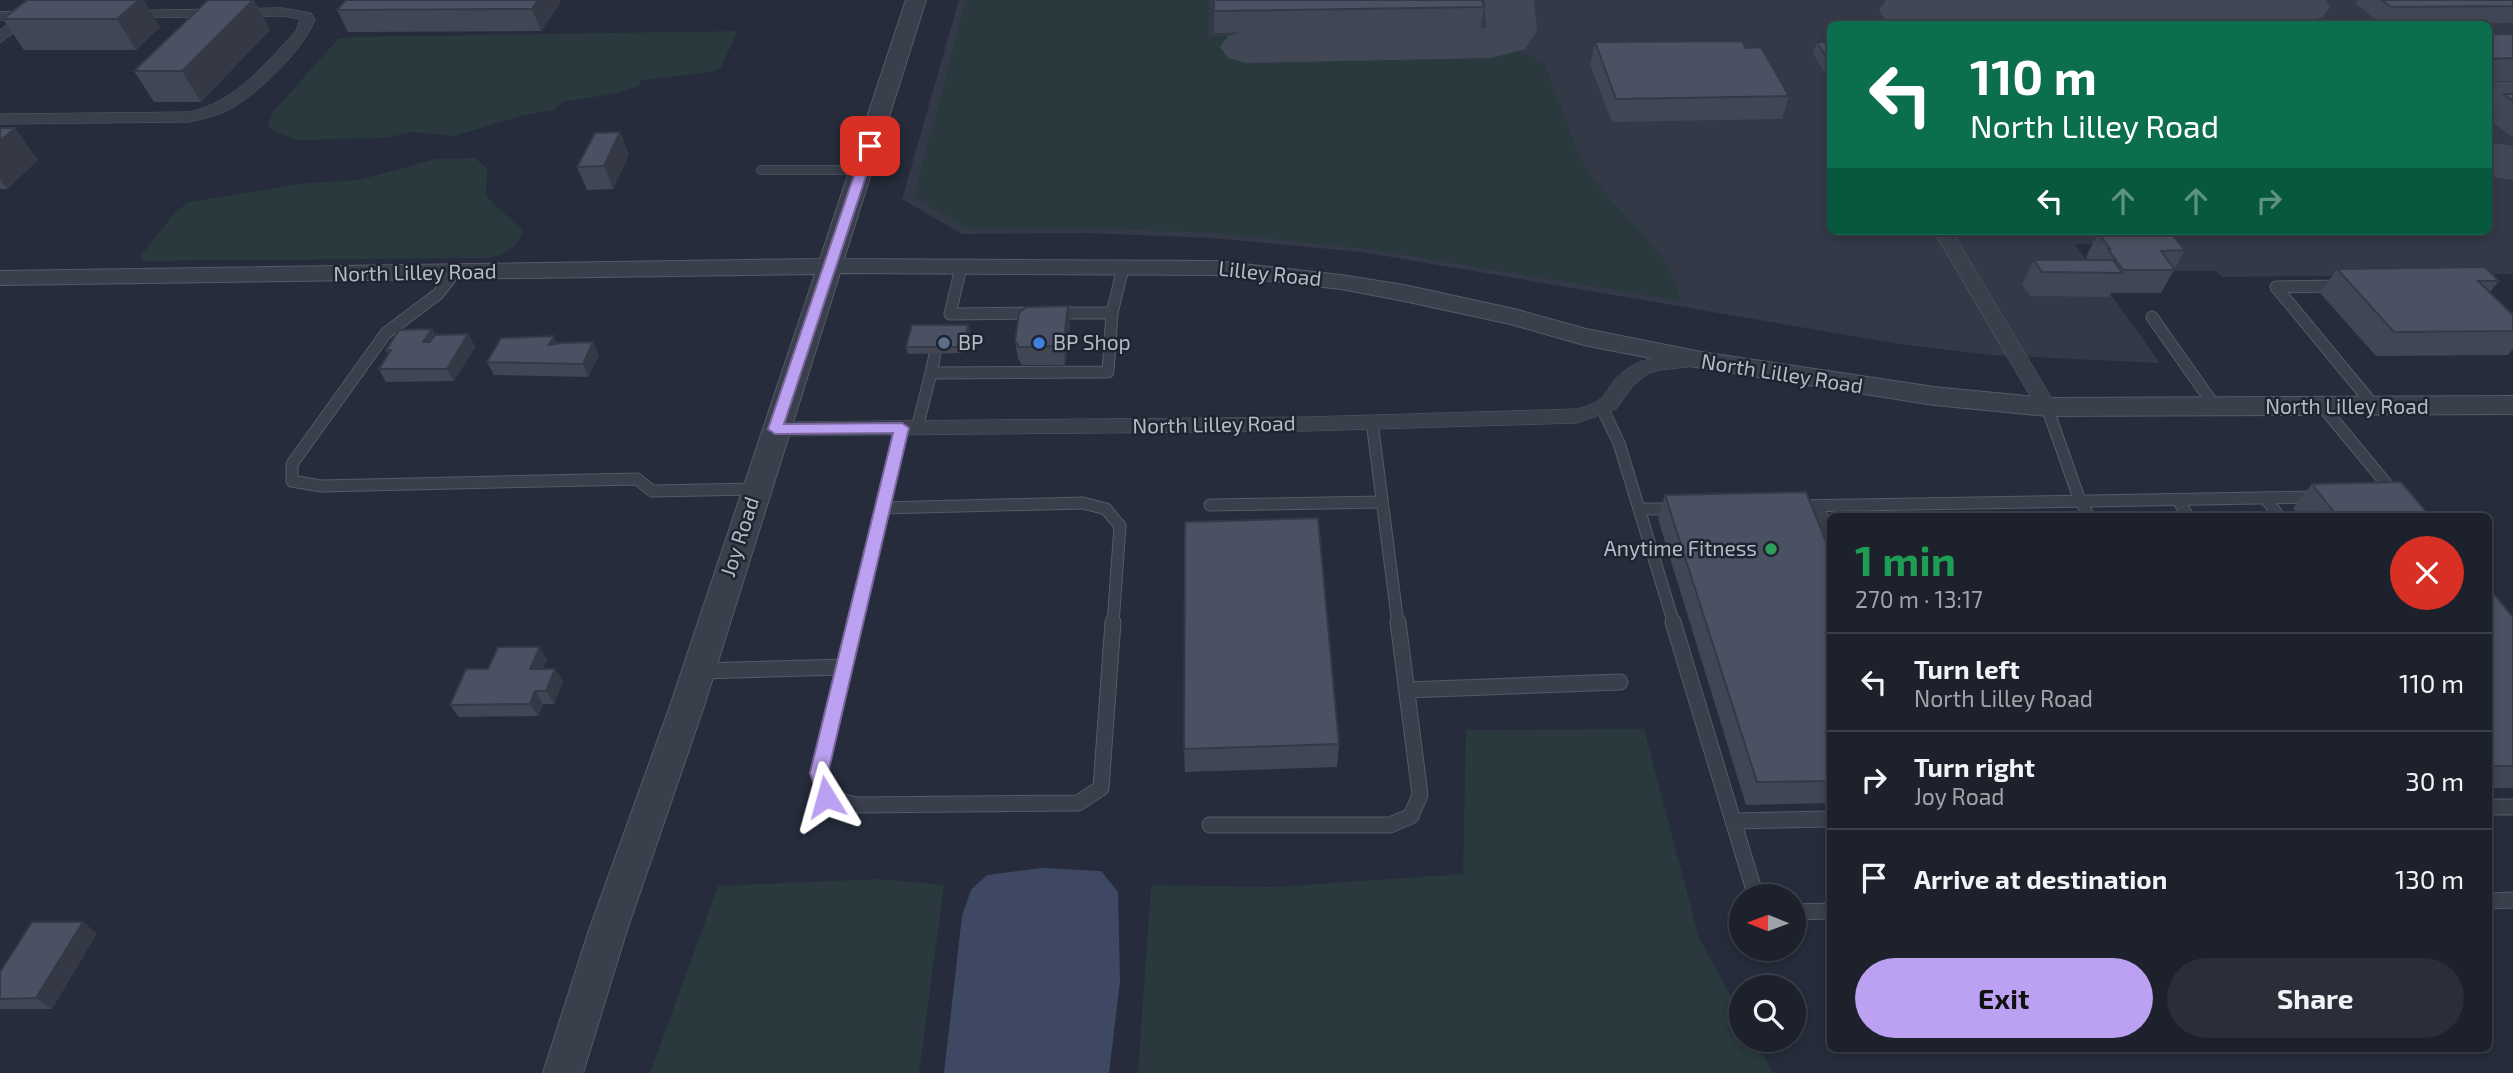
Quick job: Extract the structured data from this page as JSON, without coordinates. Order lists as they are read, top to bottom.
{
  "streets": {
    "street": ["North Lilley Road", "Lilley Road", "Joy Road"]
  },
  "crossings": [
    ["North Lilley Road", "Lilley Road"],
    ["North Lilley Road", "Joy Road"],
    ["Lilley Road", "Joy Road"]
  ],
  "places": ["BP", "BP Shop", "Anytime Fitness"],
  "north": "left",
  "page": {
    "turn": ["110 m", "North Lilley Road"],
    "heading": ["1 min", "270 m · 13:17"],
    "list": [
      {
        "name": "Turn left",
        "note": "North Lilley Road",
        "value": "110 m"
      },
      {
        "name": "Turn right",
        "note": "Joy Road",
        "value": "30 m"
      },
      {
        "name": "Arrive at destination",
        "value": "130 m"
      }
    ],
    "buttons": ["Exit", "Share"]
  }
}
